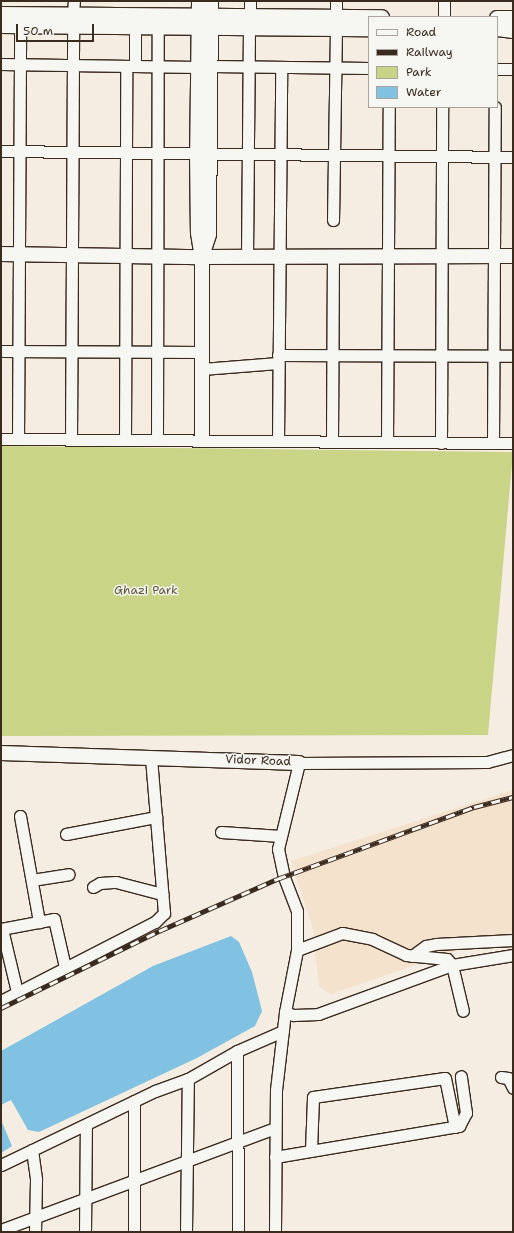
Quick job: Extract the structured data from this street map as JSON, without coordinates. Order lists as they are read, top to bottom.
{
  "streets": {
    "street": ["Vidor Road"]
  },
  "parks": ["Ghazi Park"],
  "legend": [
    "Road",
    "Railway",
    "Park",
    "Water"
  ],
  "scale_bar": "50 m"
}
